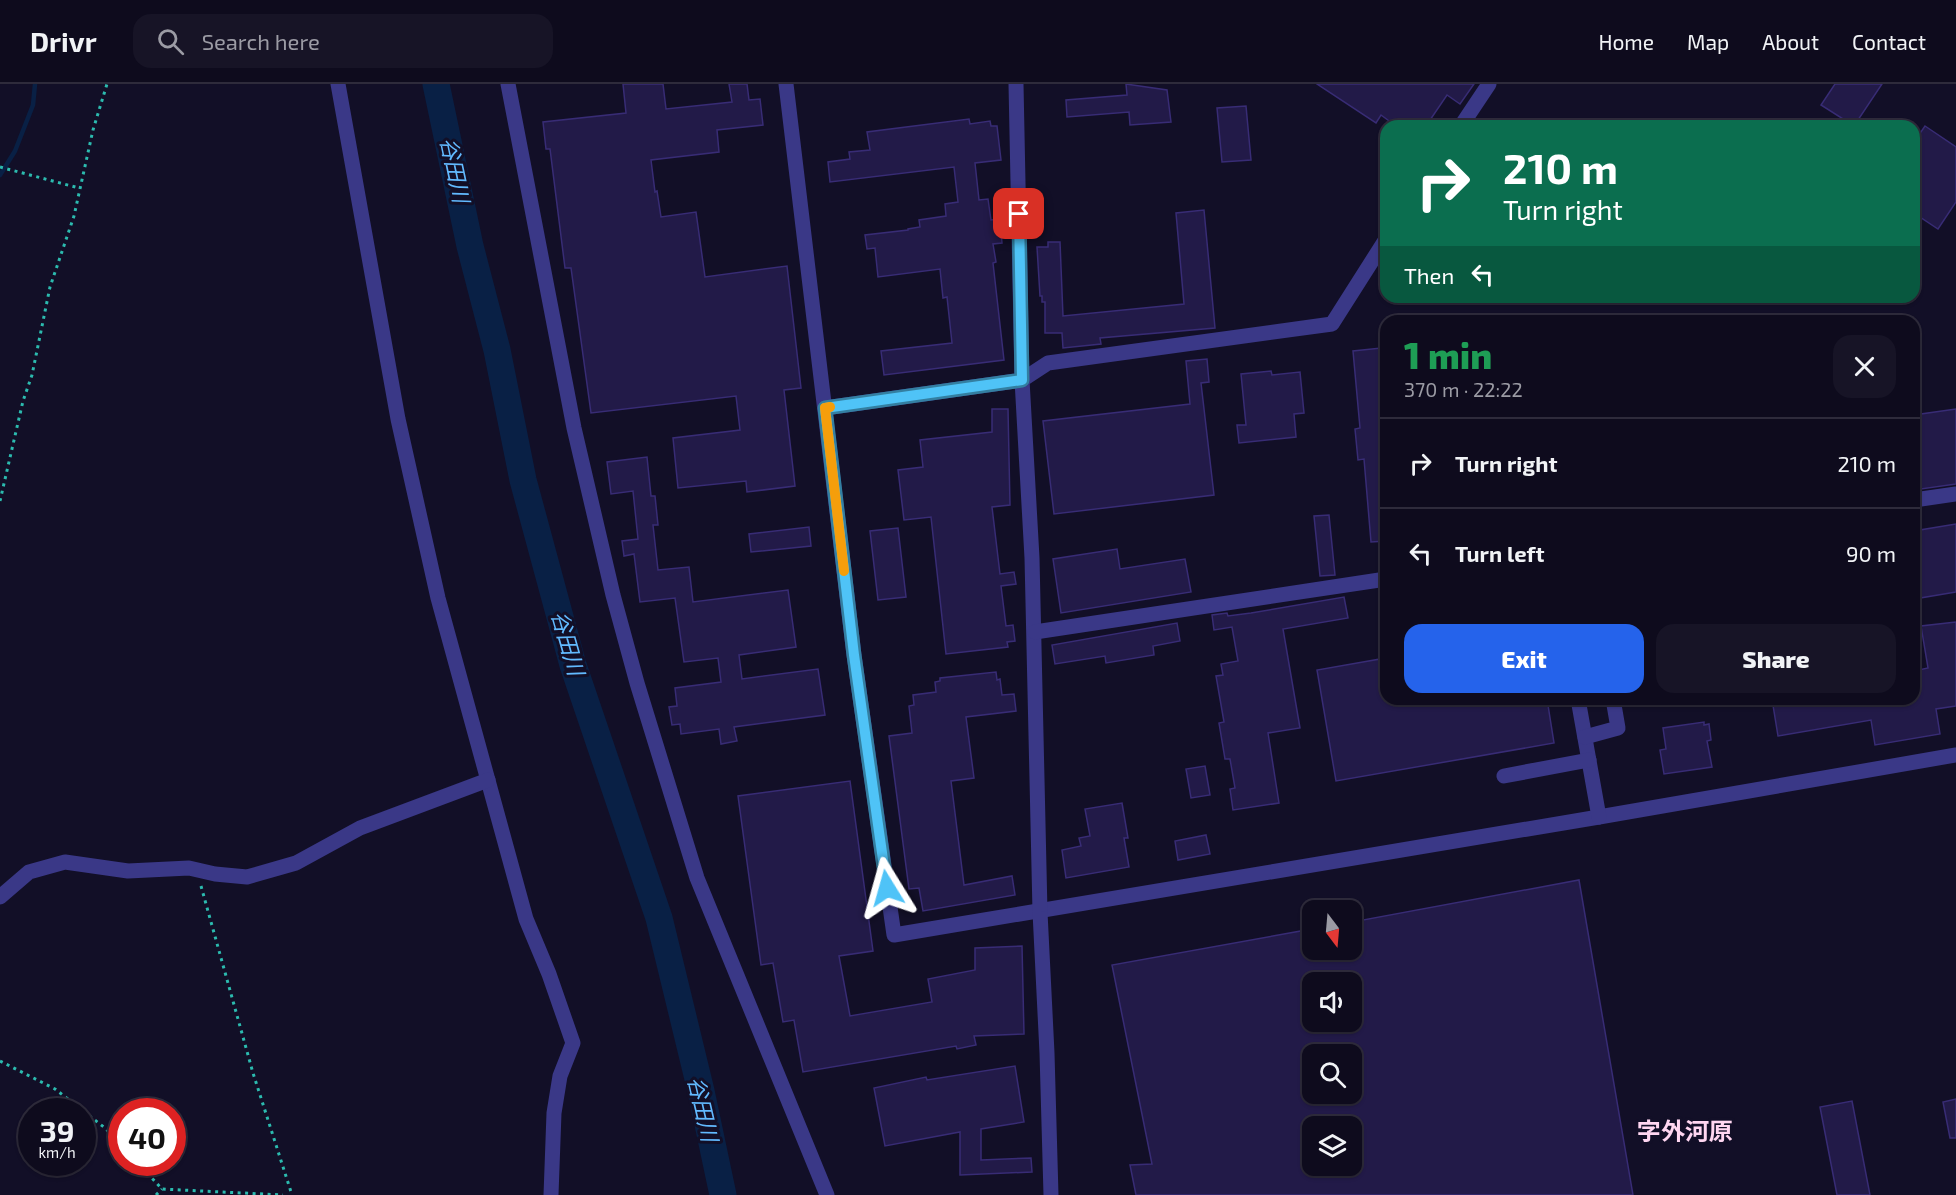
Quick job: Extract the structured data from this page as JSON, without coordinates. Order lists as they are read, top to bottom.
{
  "districts": ["字外河原"],
  "water": ["谷田川"],
  "north": "bottom",
  "page": {
    "header": "Drivr",
    "search": "Search here",
    "nav": [
      "Home",
      "Map",
      "About",
      "Contact"
    ],
    "turn": ["210 m", "Turn right"],
    "then": "Then",
    "heading": ["1 min", "370 m · 22:22"],
    "list": [
      {
        "name": "Turn right",
        "value": "210 m"
      },
      {
        "name": "Turn left",
        "value": "90 m"
      }
    ],
    "buttons": ["Exit", "Share"],
    "speed": "39 km/h",
    "limit": "40"
  }
}
